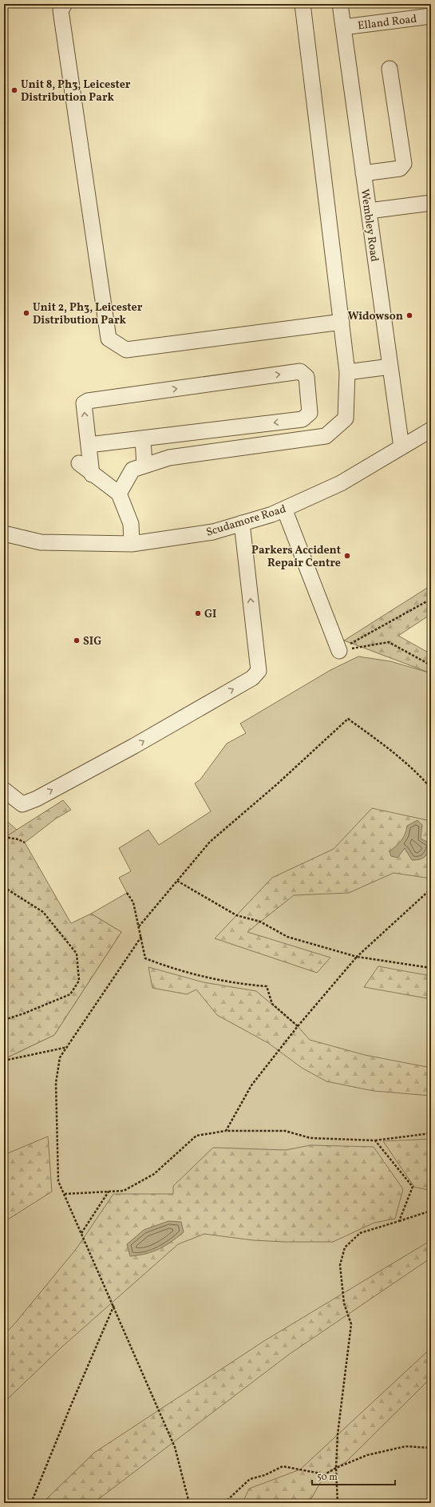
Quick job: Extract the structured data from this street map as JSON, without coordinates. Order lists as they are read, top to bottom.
{
  "streets": {
    "street": ["Elland Road", "Wembley Road", "Scudamore Road"]
  },
  "crossings": [
    ["Elland Road", "Wembley Road"],
    ["Wembley Road", "Scudamore Road"]
  ],
  "places": [
    "Unit 8, Ph3, Leicester Distribution Park",
    "Unit 2, Ph3, Leicester Distribution Park",
    "Widowson",
    "Parkers Accident Repair Centre",
    "GI",
    "SIG"
  ],
  "scale_bar": "50 m"
}
